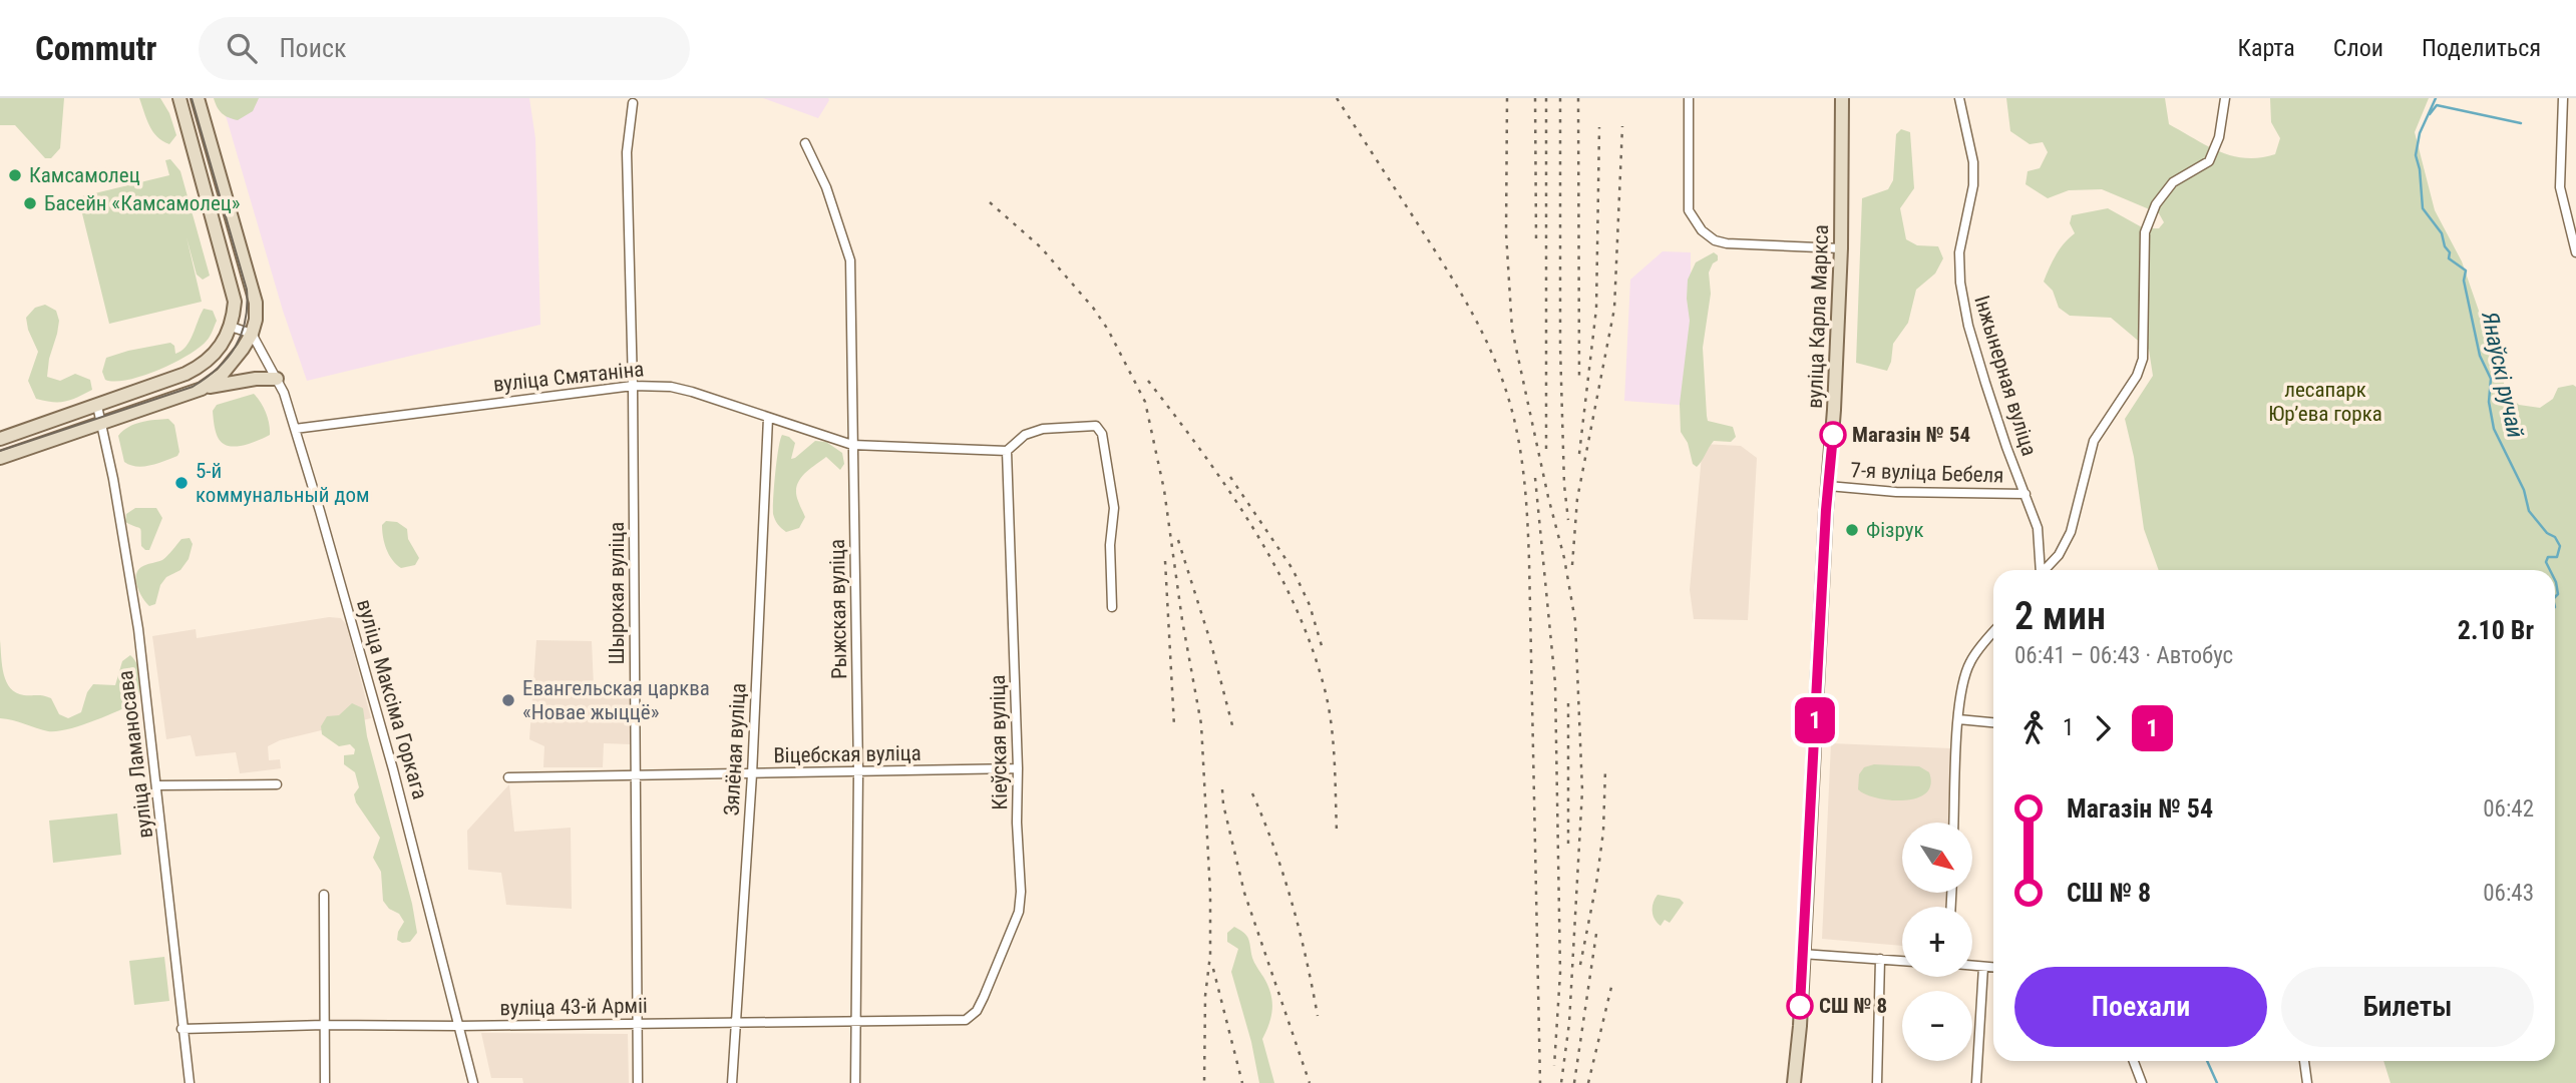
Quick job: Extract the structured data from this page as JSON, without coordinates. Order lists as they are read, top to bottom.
{
  "streets": {
    "main road": ["вуліца Карла Маркса", "вуліца Максіма Горкага"],
    "street": [
      "Інжынерная вуліца",
      "вуліца Смятаніна",
      "7-я вуліца Бебеля",
      "Шырокая вуліца",
      "Рыжская вуліца",
      "Кіеўская вуліца",
      "Зялёная вуліца",
      "вуліца Ламаносава",
      "Віцебская вуліца",
      "вуліца 43-й Арміі"
    ]
  },
  "crossings": [
    ["вуліца Карла Маркса", "7-я вуліца Бебеля"],
    ["Інжынерная вуліца", "7-я вуліца Бебеля"],
    ["вуліца Смятаніна", "Шырокая вуліца"],
    ["вуліца Смятаніна", "Рыжская вуліца"],
    ["вуліца Смятаніна", "вуліца Максіма Горкага"],
    ["вуліца Смятаніна", "Кіеўская вуліца"],
    ["вуліца Смятаніна", "Зялёная вуліца"],
    ["Шырокая вуліца", "Віцебская вуліца"],
    ["Шырокая вуліца", "вуліца 43-й Арміі"],
    ["Рыжская вуліца", "Віцебская вуліца"],
    ["Рыжская вуліца", "вуліца 43-й Арміі"],
    ["вуліца Максіма Горкага", "вуліца 43-й Арміі"],
    ["Кіеўская вуліца", "Віцебская вуліца"],
    ["Кіеўская вуліца", "вуліца 43-й Арміі"],
    ["Зялёная вуліца", "Віцебская вуліца"],
    ["Зялёная вуліца", "вуліца 43-й Арміі"],
    ["вуліца Ламаносава", "вуліца 43-й Арміі"]
  ],
  "water": ["Янаўскі ручай"],
  "parks": ["лесапарк Юрʼева горка"],
  "places": [
    "Камсамолец",
    "Басейн «Камсамолец»",
    "Магазін № 54",
    "5-й коммунальный дом",
    "Фізрук",
    "Евангельская царква «Новае жыццё»",
    "СШ № 8"
  ],
  "lines": ["bus line 1"],
  "north": "bottom right",
  "page": {
    "header": "Commutr",
    "search": "Поиск",
    "nav": ["Карта", "Слои", "Поделиться"],
    "on_map": "1",
    "heading": ["2 мин", "06:41 – 06:43 · Автобус", "2.10 Br"],
    "legs": ["1", "1"],
    "list": [
      {
        "name": "Магазін № 54",
        "value": "06:42"
      },
      {
        "name": "СШ № 8",
        "value": "06:43"
      }
    ],
    "map_buttons": ["+", "−"],
    "buttons": ["Поехали", "Билеты"]
  }
}
